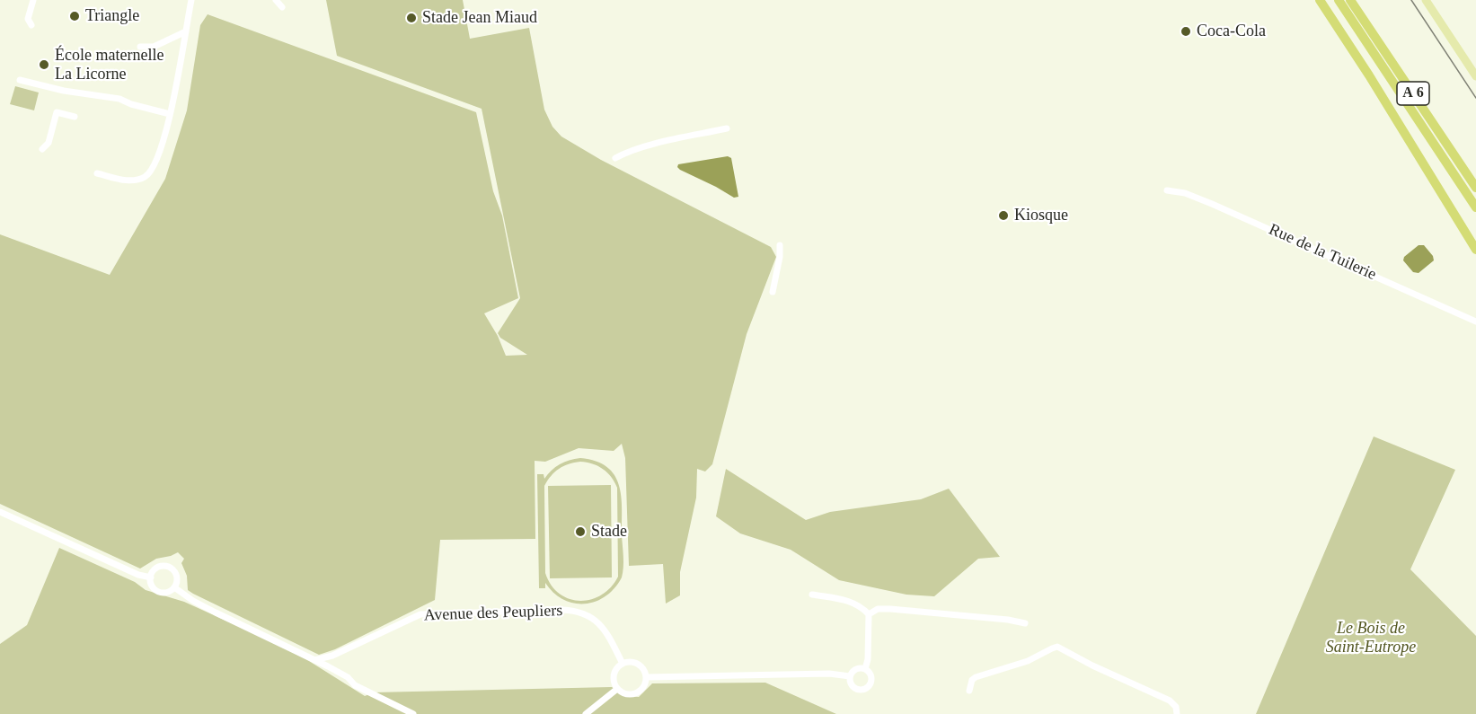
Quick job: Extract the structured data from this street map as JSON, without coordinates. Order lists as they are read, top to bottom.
{
  "streets": {
    "highway": ["A 6"],
    "street": ["Rue de la Tuilerie", "Avenue des Peupliers"]
  },
  "parks": ["Le Bois de Saint-Eutrope"],
  "places": [
    "Triangle",
    "Stade Jean Miaud",
    "Coca-Cola",
    "École maternelle La Licorne",
    "Kiosque",
    "Stade"
  ]
}
